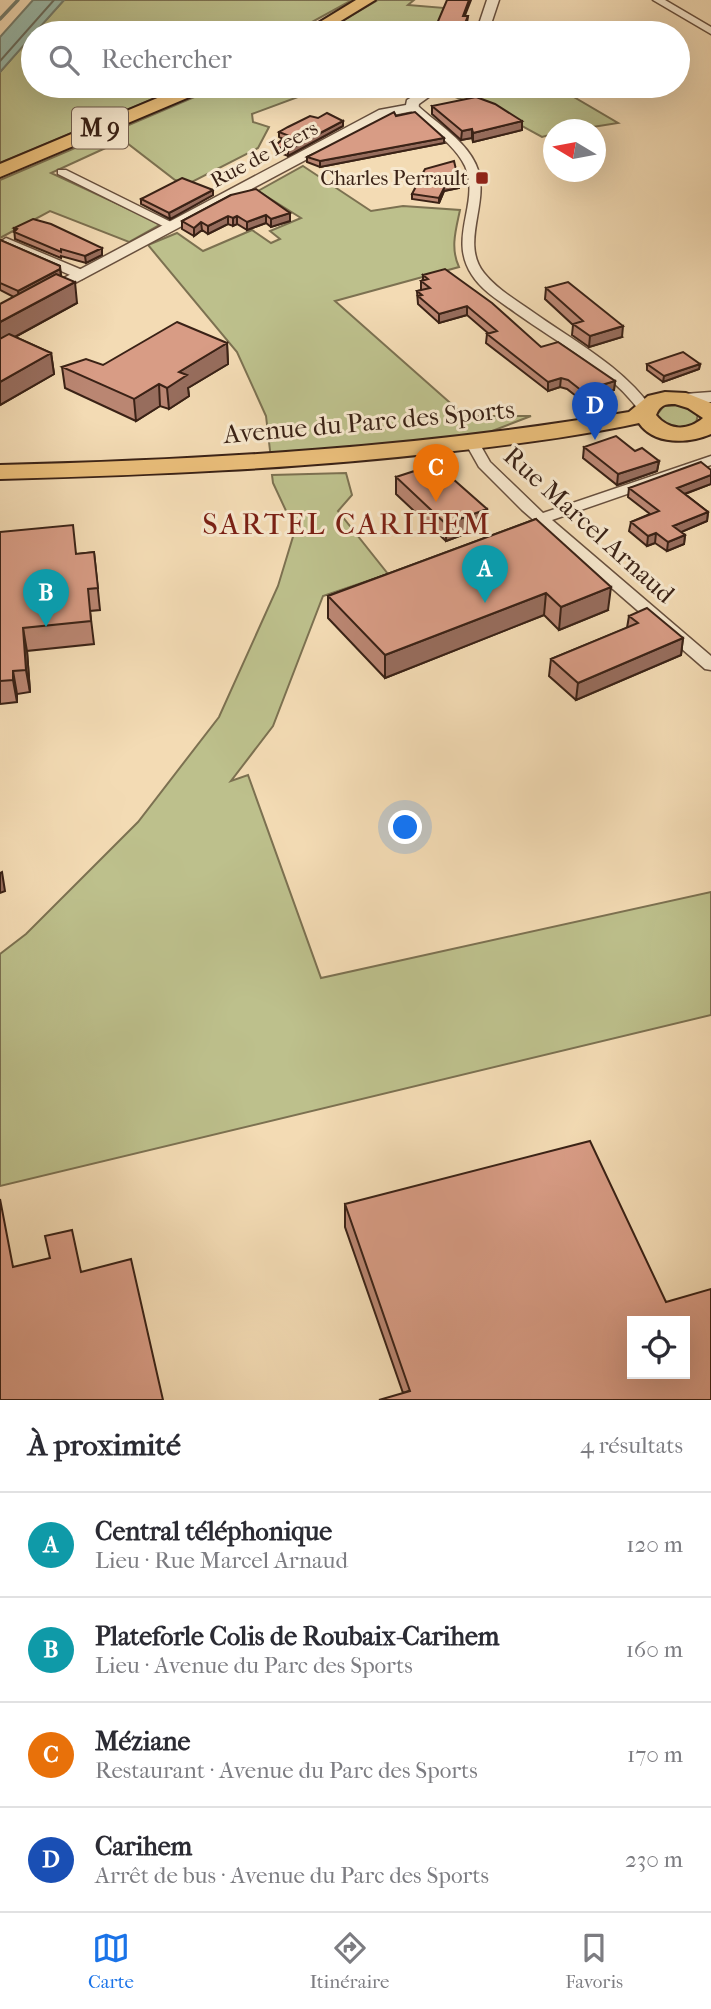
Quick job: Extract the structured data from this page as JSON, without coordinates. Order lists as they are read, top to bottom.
{
  "streets": {
    "highway": ["M 9"],
    "main road": ["Avenue du Parc des Sports"],
    "street": ["Rue de Leers", "Rue Marcel Arnaud"]
  },
  "crossings": [
    ["Avenue du Parc des Sports", "Rue Marcel Arnaud"]
  ],
  "districts": ["SARTEL CARIHEM"],
  "places": {
    "transit": ["Charles Perrault"]
  },
  "north": "left",
  "page": {
    "search": "Rechercher",
    "pins": [
      "D",
      "C",
      "A",
      "B"
    ],
    "heading": ["À proximité", "4 résultats"],
    "list": [
      {
        "mark": "A",
        "name": "Central téléphonique",
        "note": "Lieu · Rue Marcel Arnaud",
        "value": "120 m"
      },
      {
        "mark": "B",
        "name": "Plateforle Colis de Roubaix-Carihem",
        "note": "Lieu · Avenue du Parc des Sports",
        "value": "160 m"
      },
      {
        "mark": "C",
        "name": "Méziane",
        "note": "Restaurant · Avenue du Parc des Sports",
        "value": "170 m"
      },
      {
        "mark": "D",
        "name": "Carihem",
        "note": "Arrêt de bus · Avenue du Parc des Sports",
        "value": "230 m"
      }
    ],
    "nav": ["Carte", "Itinéraire", "Favoris"]
  }
}
